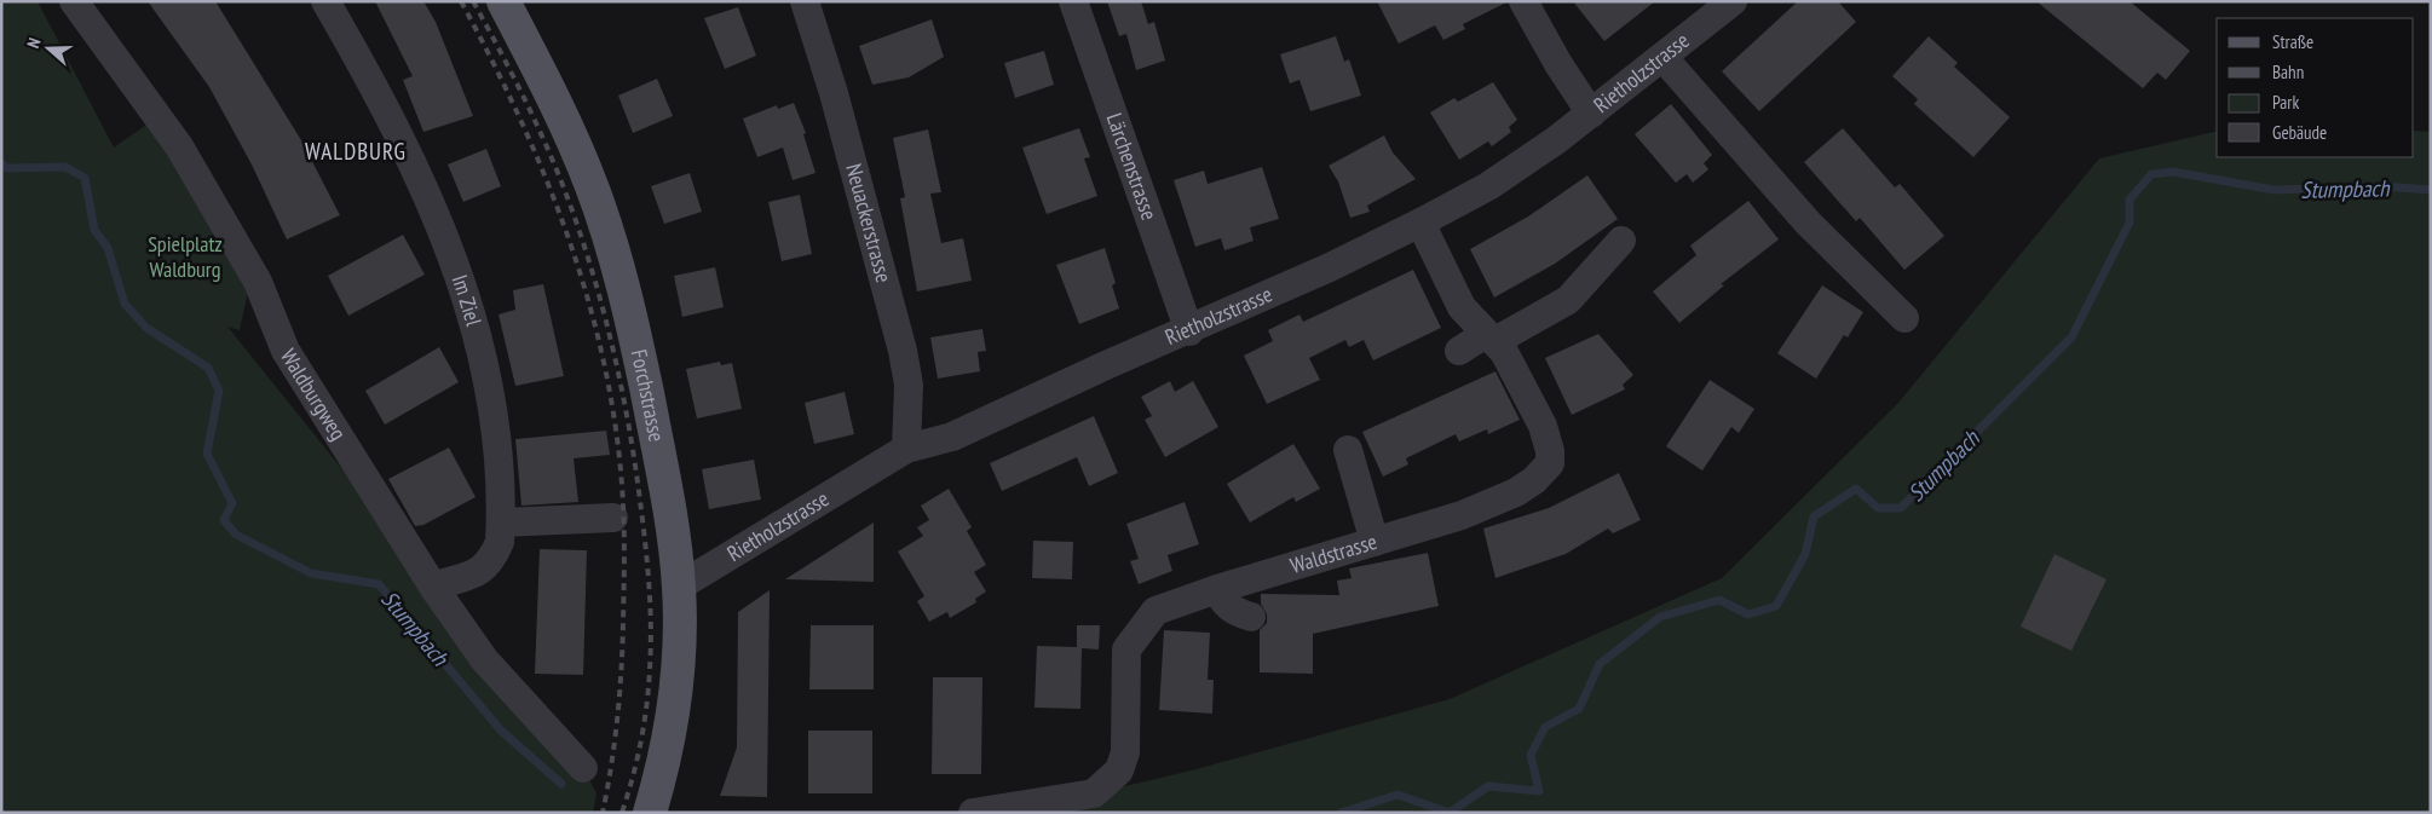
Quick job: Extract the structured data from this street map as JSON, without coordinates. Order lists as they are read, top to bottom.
{
  "streets": {
    "main road": ["Forchstrasse"],
    "street": [
      "Rietholzstrasse",
      "Lärchenstrasse",
      "Neuackerstrasse",
      "Im Ziel",
      "Waldburgweg",
      "Waldstrasse"
    ]
  },
  "crossings": [
    ["Rietholzstrasse", "Lärchenstrasse"],
    ["Rietholzstrasse", "Neuackerstrasse"],
    ["Rietholzstrasse", "Forchstrasse"],
    ["Rietholzstrasse", "Waldstrasse"],
    ["Im Ziel", "Waldburgweg"]
  ],
  "districts": ["WALDBURG"],
  "water": ["Stumpbach"],
  "parks": ["Spielplatz Waldburg"],
  "legend": [
    "Straße",
    "Bahn",
    "Park",
    "Gebäude"
  ],
  "north": "left"
}
